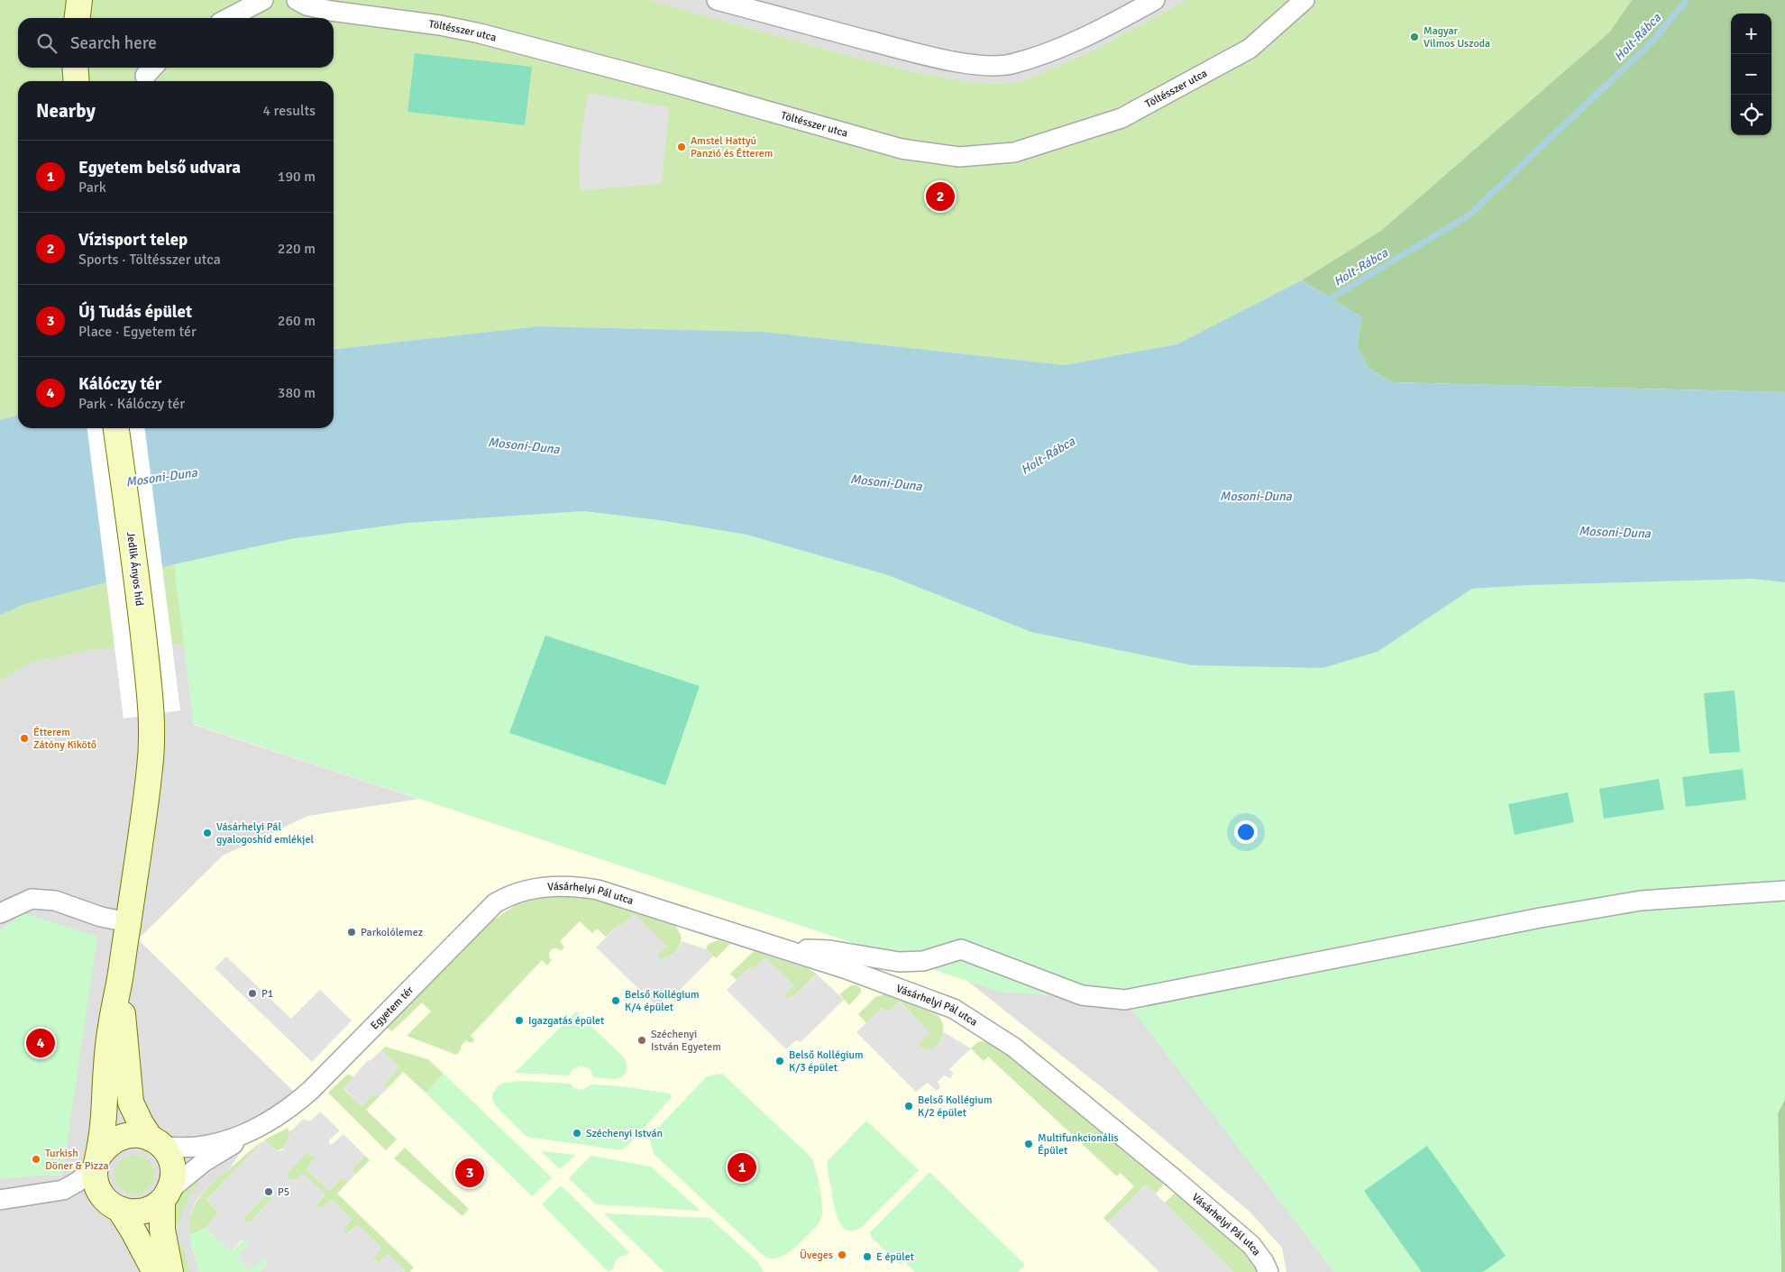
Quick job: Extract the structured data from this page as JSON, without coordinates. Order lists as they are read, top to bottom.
{
  "streets": {
    "street": [
      "Töltésszer utca",
      "Jedlik Ányos híd",
      "Vásárhelyi Pál utca",
      "Egyetem tér"
    ]
  },
  "crossings": [
    ["Vásárhelyi Pál utca", "Egyetem tér"]
  ],
  "water": ["Holt-Rábca", "Mosoni-Duna"],
  "places": [
    "Magyar Vilmos Uszoda",
    "Amstel Hattyú Panzió és Étterem",
    "Étterem Zátóny Kikötő",
    "Vásárhelyi Pál gyalogoshíd emlékjel",
    "Parkolólemez",
    "P1",
    "Belső Kollégium K/4 épület",
    "Igazgatás épület",
    "Széchenyi István Egyetem",
    "Belső Kollégium K/3 épület",
    "Belső Kollégium K/2 épület",
    "Széchenyi István",
    "Multifunkcionális Épület",
    "Turkish Döner & Pizza",
    "P5",
    "Üveges",
    "E épület"
  ],
  "page": {
    "map_buttons": ["+", "−"],
    "search": "Search here",
    "heading": ["Nearby", "4 results"],
    "list": [
      {
        "mark": "1",
        "name": "Egyetem belső udvara",
        "note": "Park",
        "value": "190 m"
      },
      {
        "mark": "2",
        "name": "Vízisport telep",
        "note": "Sports · Töltésszer utca",
        "value": "220 m"
      },
      {
        "mark": "3",
        "name": "Új Tudás épület",
        "note": "Place · Egyetem tér",
        "value": "260 m"
      },
      {
        "mark": "4",
        "name": "Kálóczy tér",
        "note": "Park · Kálóczy tér",
        "value": "380 m"
      }
    ],
    "pins": [
      "2",
      "4",
      "1",
      "3"
    ]
  }
}
